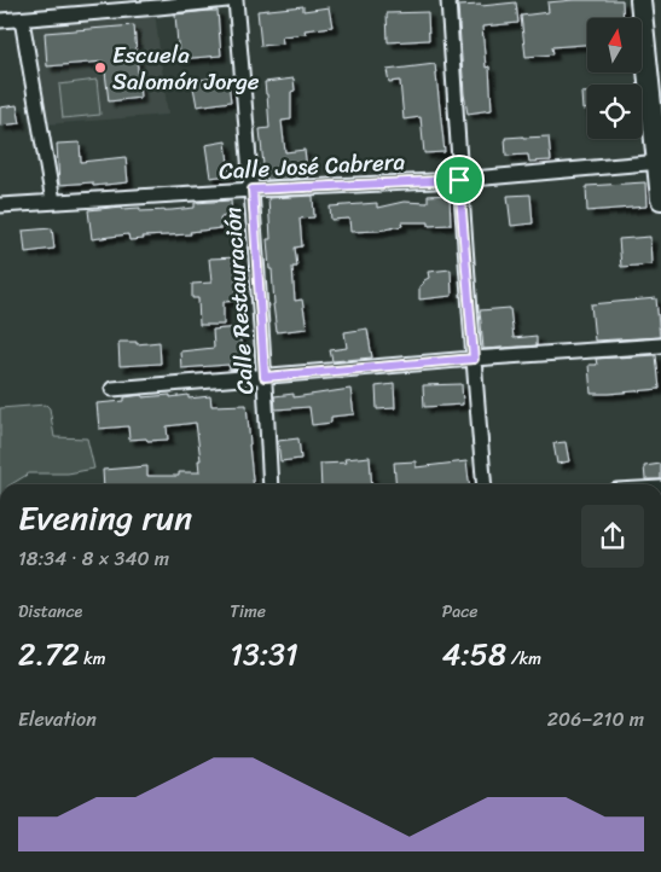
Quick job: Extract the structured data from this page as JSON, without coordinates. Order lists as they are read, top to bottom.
{
  "streets": {
    "street": ["Calle José Cabrera", "Calle Restauración"]
  },
  "crossings": [
    ["Calle José Cabrera", "Calle Restauración"]
  ],
  "places": ["Escuela Salomón Jorge"],
  "north": "top",
  "page": {
    "heading": ["Evening run", "18:34 · 8 × 340 m"],
    "stats": [
      ["Distance", "2.72 km"],
      ["Time", "13:31"],
      ["Pace", "4:58 /km"]
    ],
    "chart": ["Elevation", "206–210 m"]
  }
}
